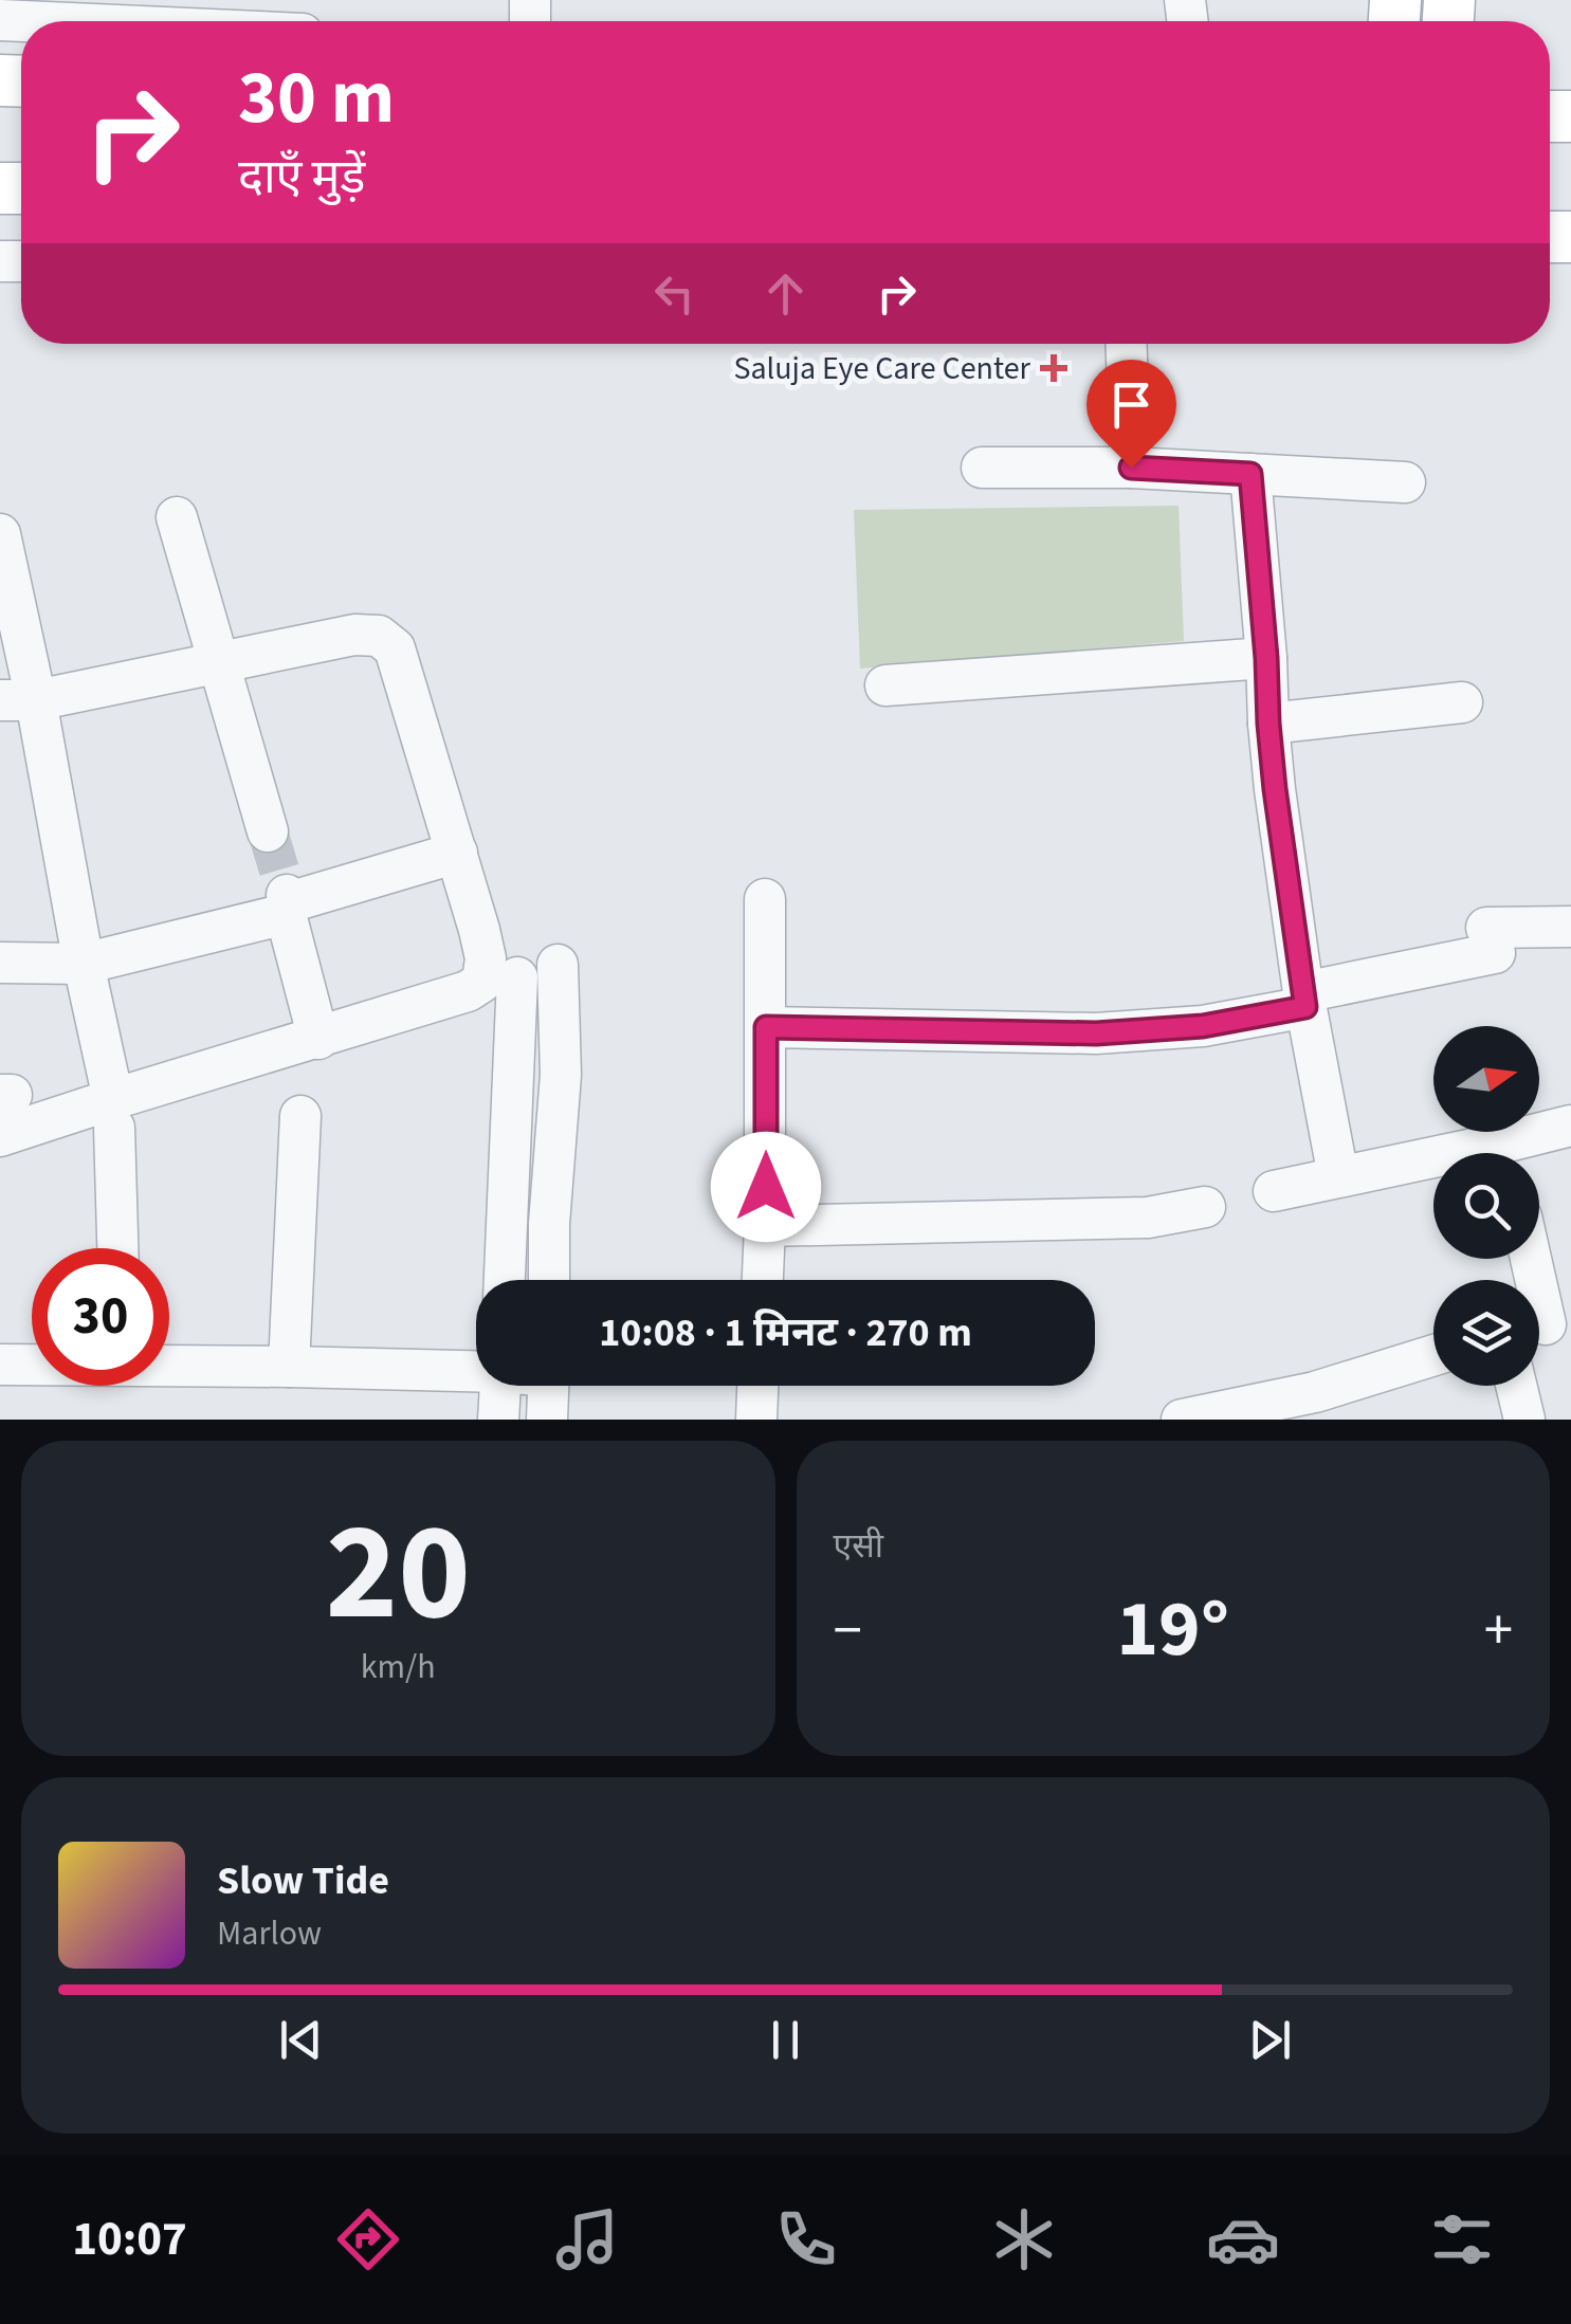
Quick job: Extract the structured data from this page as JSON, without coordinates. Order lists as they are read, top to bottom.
{
  "places": {
    "health": ["Saluja Eye Care Center"]
  },
  "north": "right",
  "page": {
    "turn": ["30 m", "दाएँ मुड़ें"],
    "limit": "30",
    "trip": "10:08 · 1 मिनट · 270 m",
    "tile": [
      ["20", "km/h"],
      "एसी"
    ],
    "heat": ["−", "19°", "+"],
    "song": ["Slow Tide", "Marlow"],
    "tabs": "10:07"
  }
}
